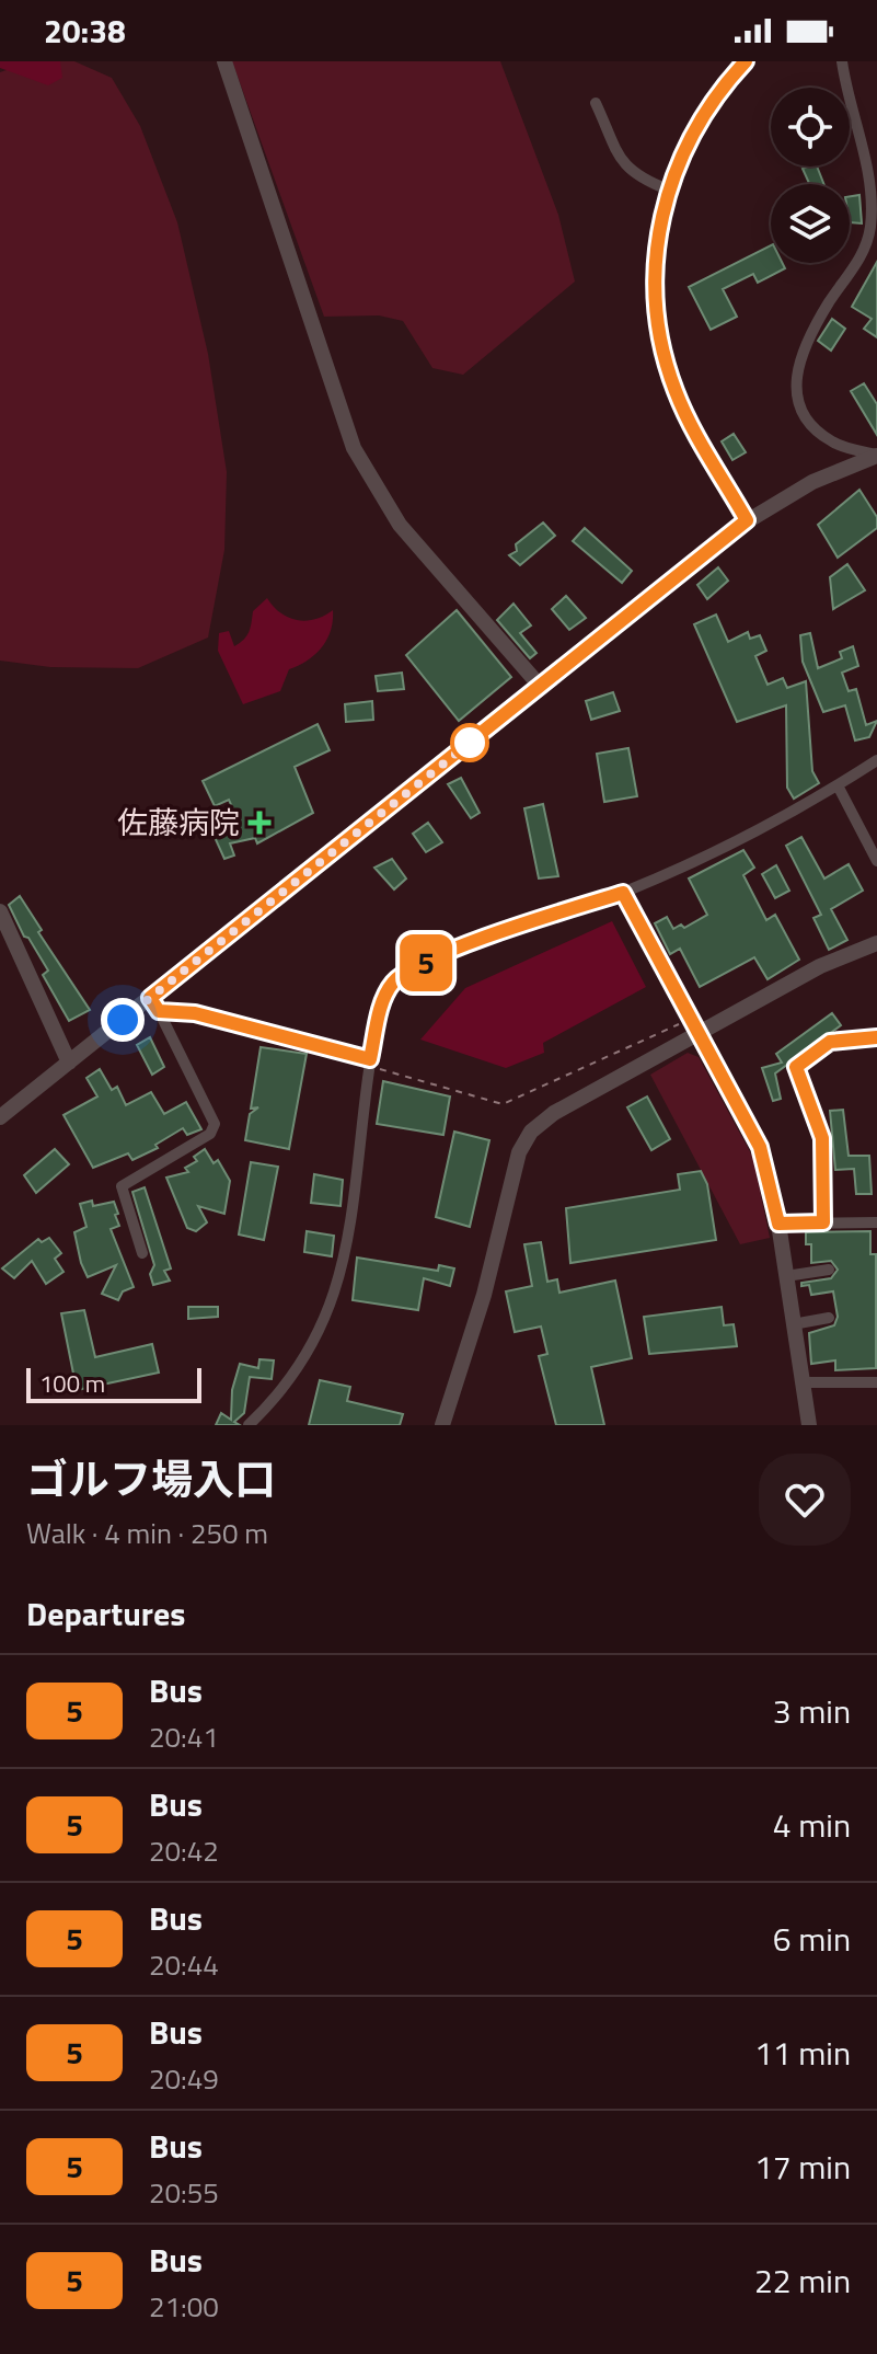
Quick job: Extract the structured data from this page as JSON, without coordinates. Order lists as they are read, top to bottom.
{
  "places": {
    "health": ["佐藤病院"]
  },
  "lines": ["bus line 5"],
  "scale_bar": "100 m",
  "page": {
    "status": "20:38",
    "on_map": "5",
    "scale": "100 m",
    "heading": [
      ["ゴルフ場入口", "Walk · 4 min · 250 m"],
      "Departures"
    ],
    "list": [
      {
        "mark": "5",
        "name": "Bus",
        "note": "20:41",
        "value": "3 min"
      },
      {
        "mark": "5",
        "name": "Bus",
        "note": "20:42",
        "value": "4 min"
      },
      {
        "mark": "5",
        "name": "Bus",
        "note": "20:44",
        "value": "6 min"
      },
      {
        "mark": "5",
        "name": "Bus",
        "note": "20:49",
        "value": "11 min"
      },
      {
        "mark": "5",
        "name": "Bus",
        "note": "20:55",
        "value": "17 min"
      },
      {
        "mark": "5",
        "name": "Bus",
        "note": "21:00",
        "value": "22 min"
      }
    ]
  }
}
